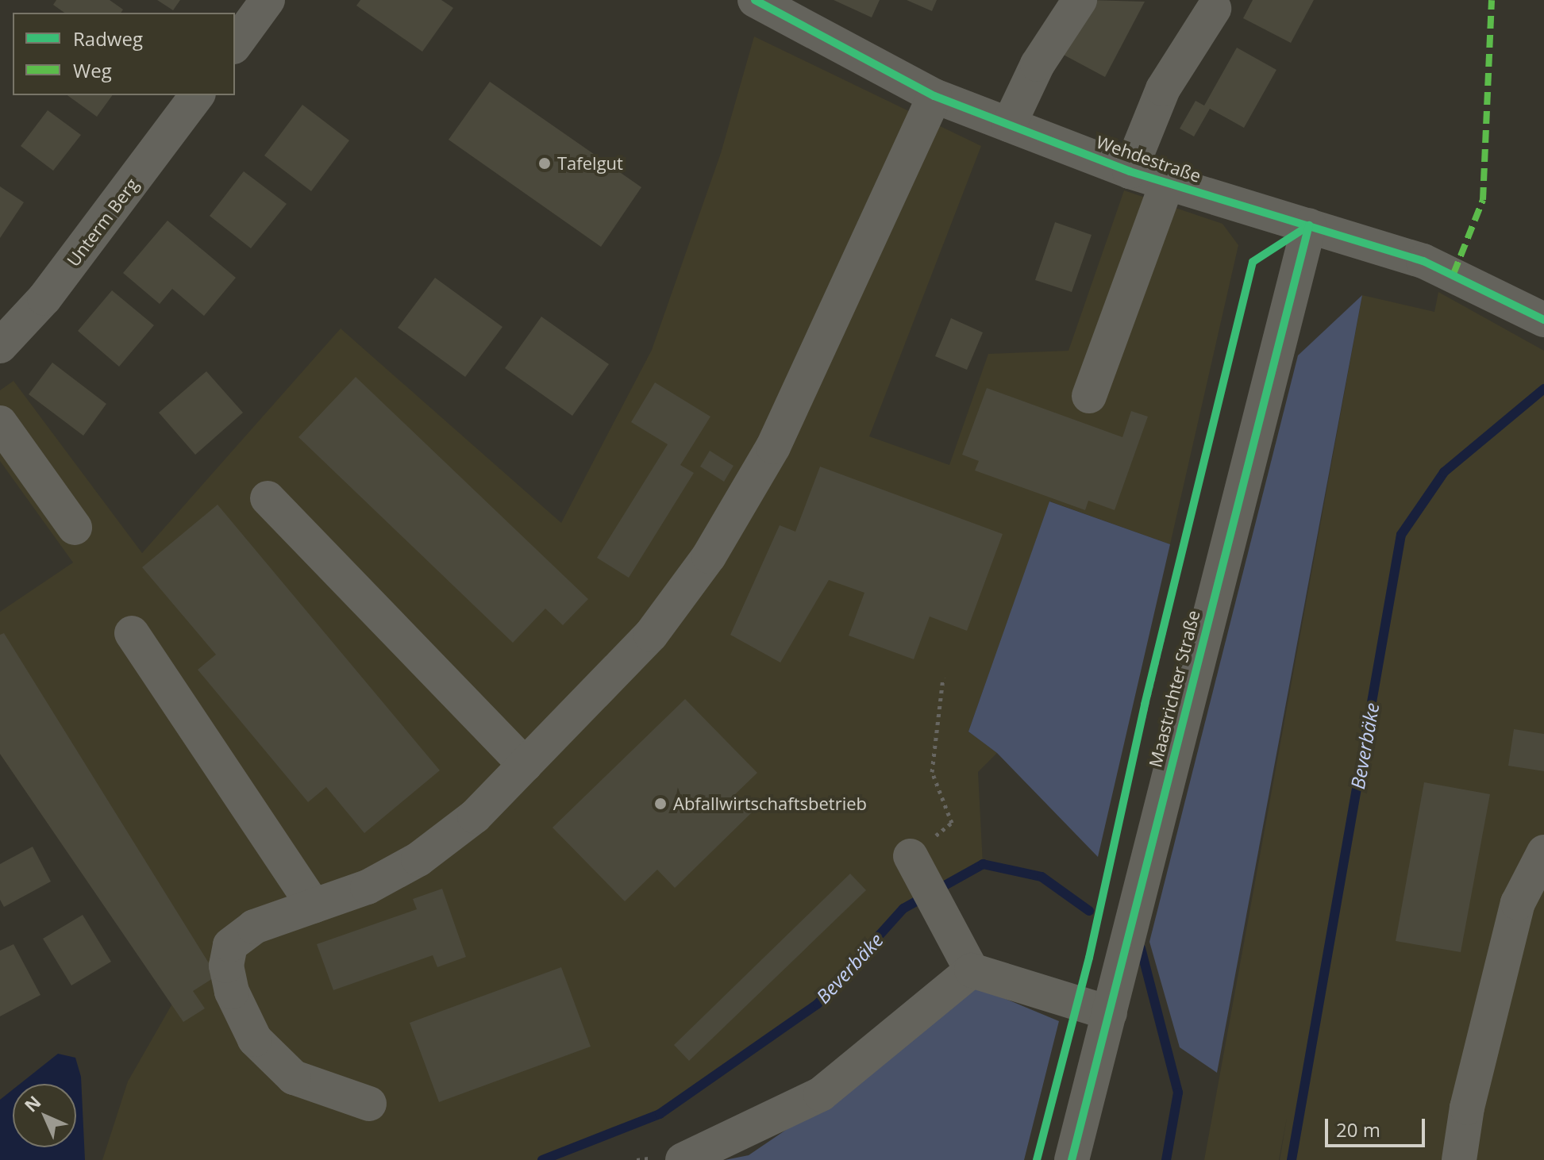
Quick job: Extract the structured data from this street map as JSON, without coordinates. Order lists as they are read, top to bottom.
{
  "streets": {
    "street": ["Wehdestraße", "Unterm Berg", "Maastrichter Straße"]
  },
  "crossings": [
    ["Wehdestraße", "Maastrichter Straße"]
  ],
  "water": ["Beverbäke"],
  "places": ["Tafelgut", "Abfallwirtschaftsbetrieb"],
  "legend": ["Radweg", "Weg"],
  "scale_bar": "20 m",
  "north": "top left"
}
